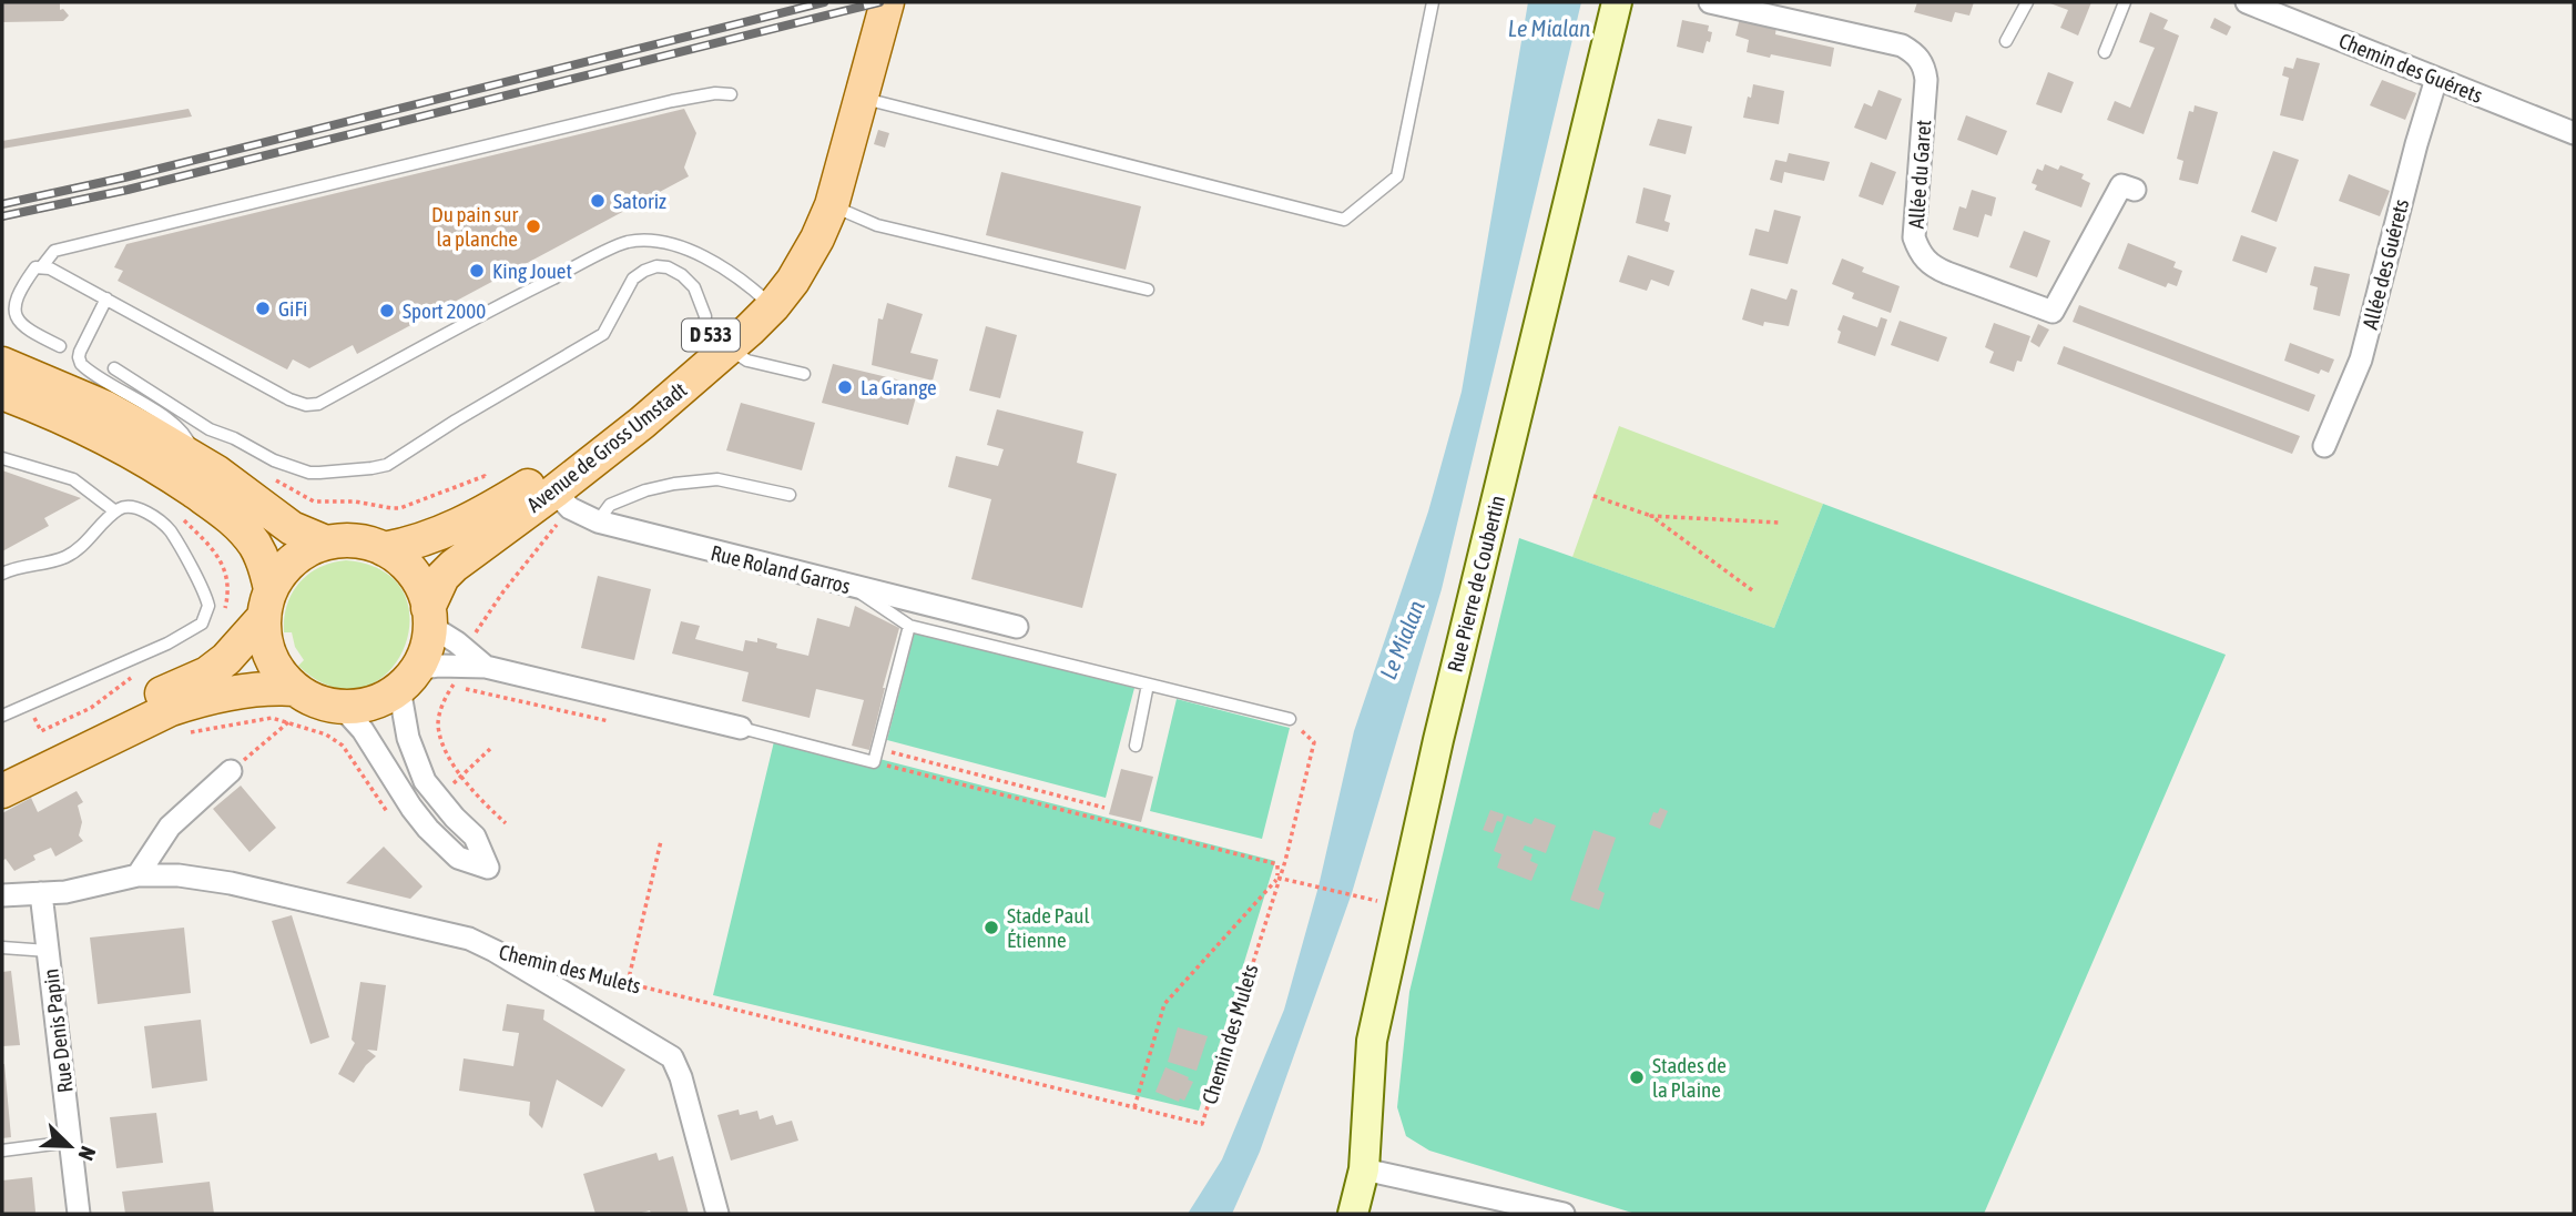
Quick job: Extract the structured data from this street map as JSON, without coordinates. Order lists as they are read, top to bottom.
{
  "streets": {
    "main road": ["D 533", "Avenue de Gross Umstadt"],
    "street": [
      "Chemin des Guérets",
      "Allée du Garet",
      "Allée des Guérets",
      "Rue Roland Garros",
      "Rue Pierre de Coubertin",
      "Chemin des Mulets",
      "Rue Denis Papin"
    ]
  },
  "crossings": [
    ["Chemin des Guérets", "Allée des Guérets"],
    ["Avenue de Gross Umstadt", "Rue Roland Garros"],
    ["Chemin des Mulets", "Rue Denis Papin"]
  ],
  "water": ["Le Mialan"],
  "places": [
    "Satoriz",
    "Du pain sur la planche",
    "King Jouet",
    "GiFi",
    "Sport 2000",
    "La Grange",
    "Stade Paul Étienne",
    "Stades de la Plaine"
  ],
  "north": "bottom right"
}
